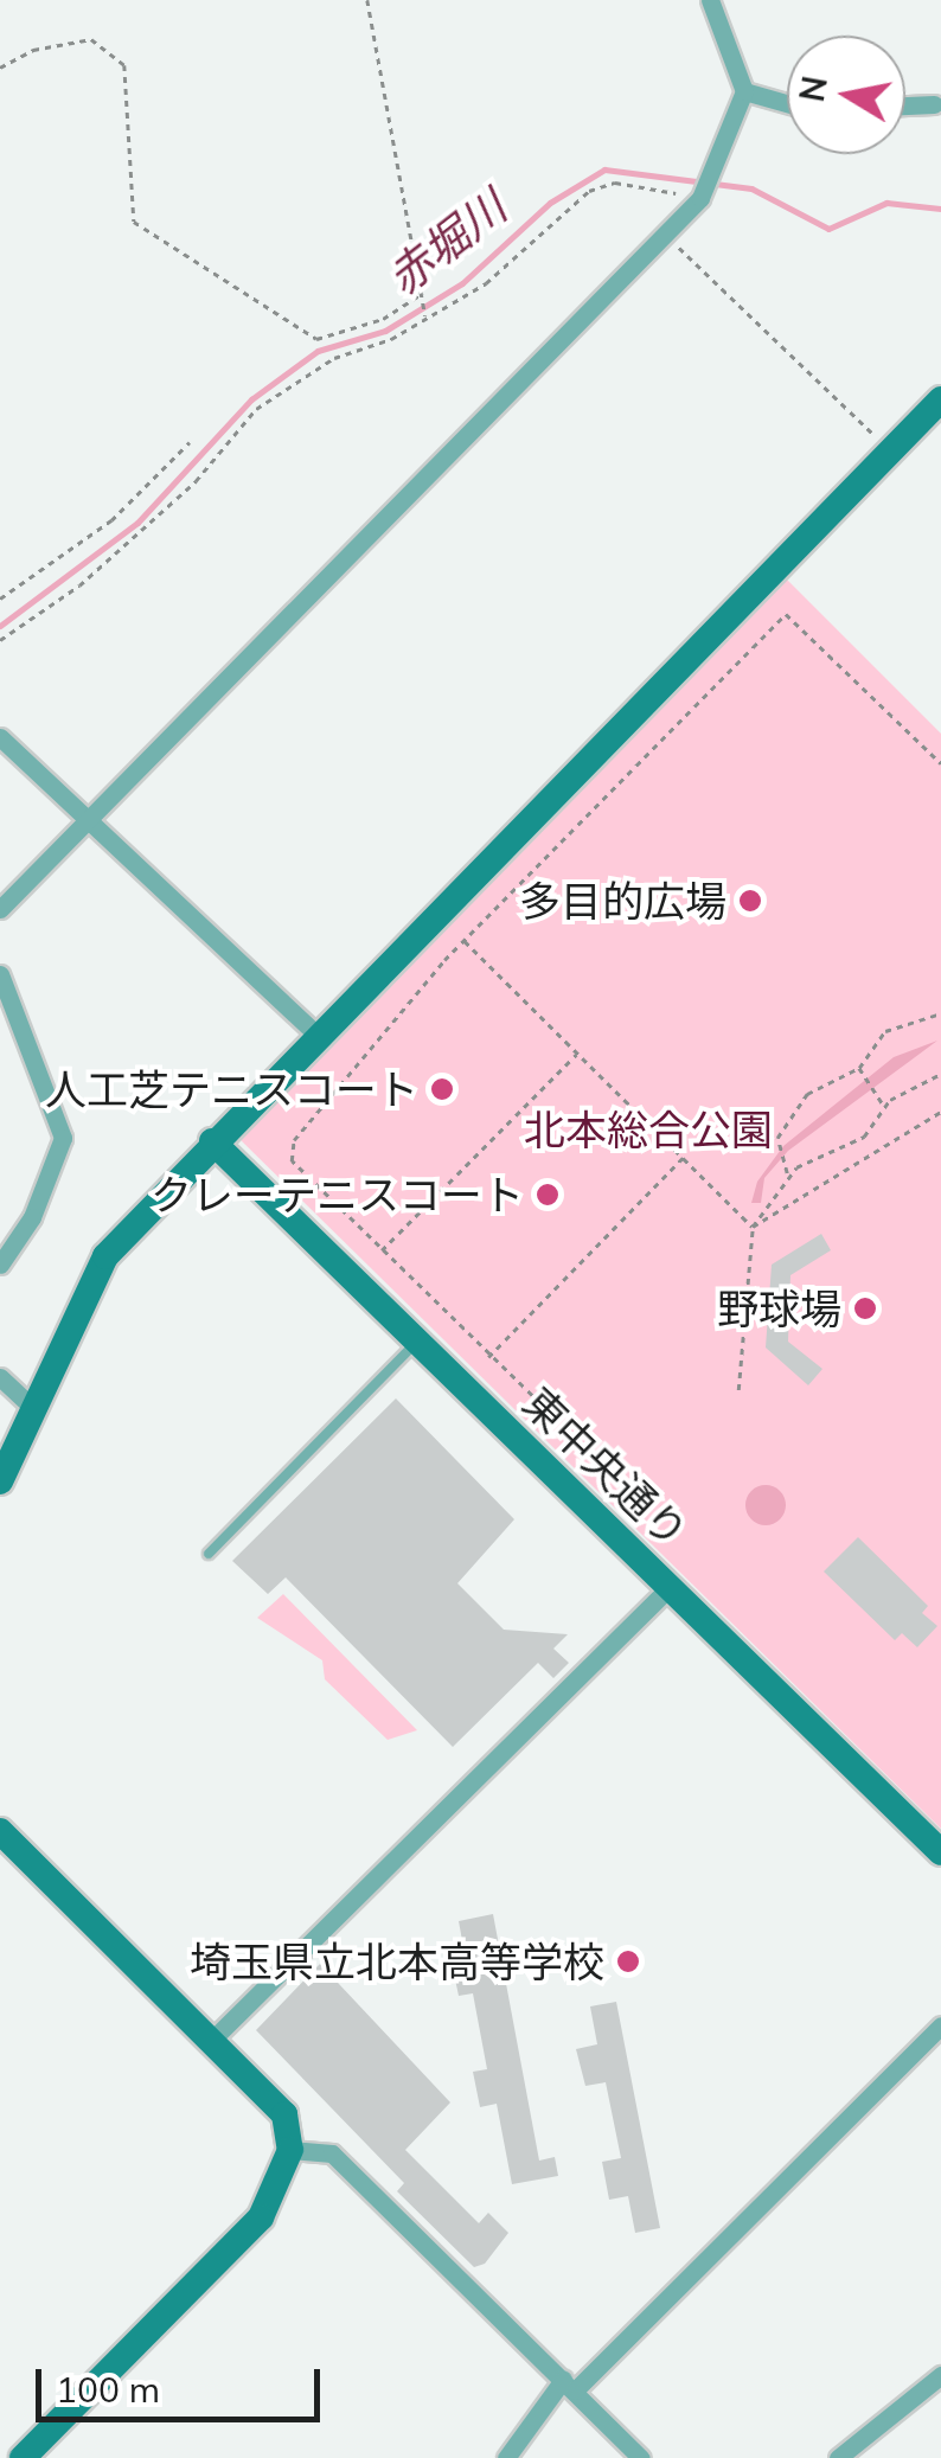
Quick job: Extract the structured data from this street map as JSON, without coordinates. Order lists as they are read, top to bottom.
{
  "streets": {
    "street": ["東中央通り"]
  },
  "water": ["赤堀川"],
  "parks": ["北本総合公園"],
  "places": [
    "多目的広場",
    "人工芝テニスコート",
    "クレーテニスコート",
    "野球場",
    "埼玉県立北本高等学校"
  ],
  "scale_bar": "100 m",
  "north": "left"
}
